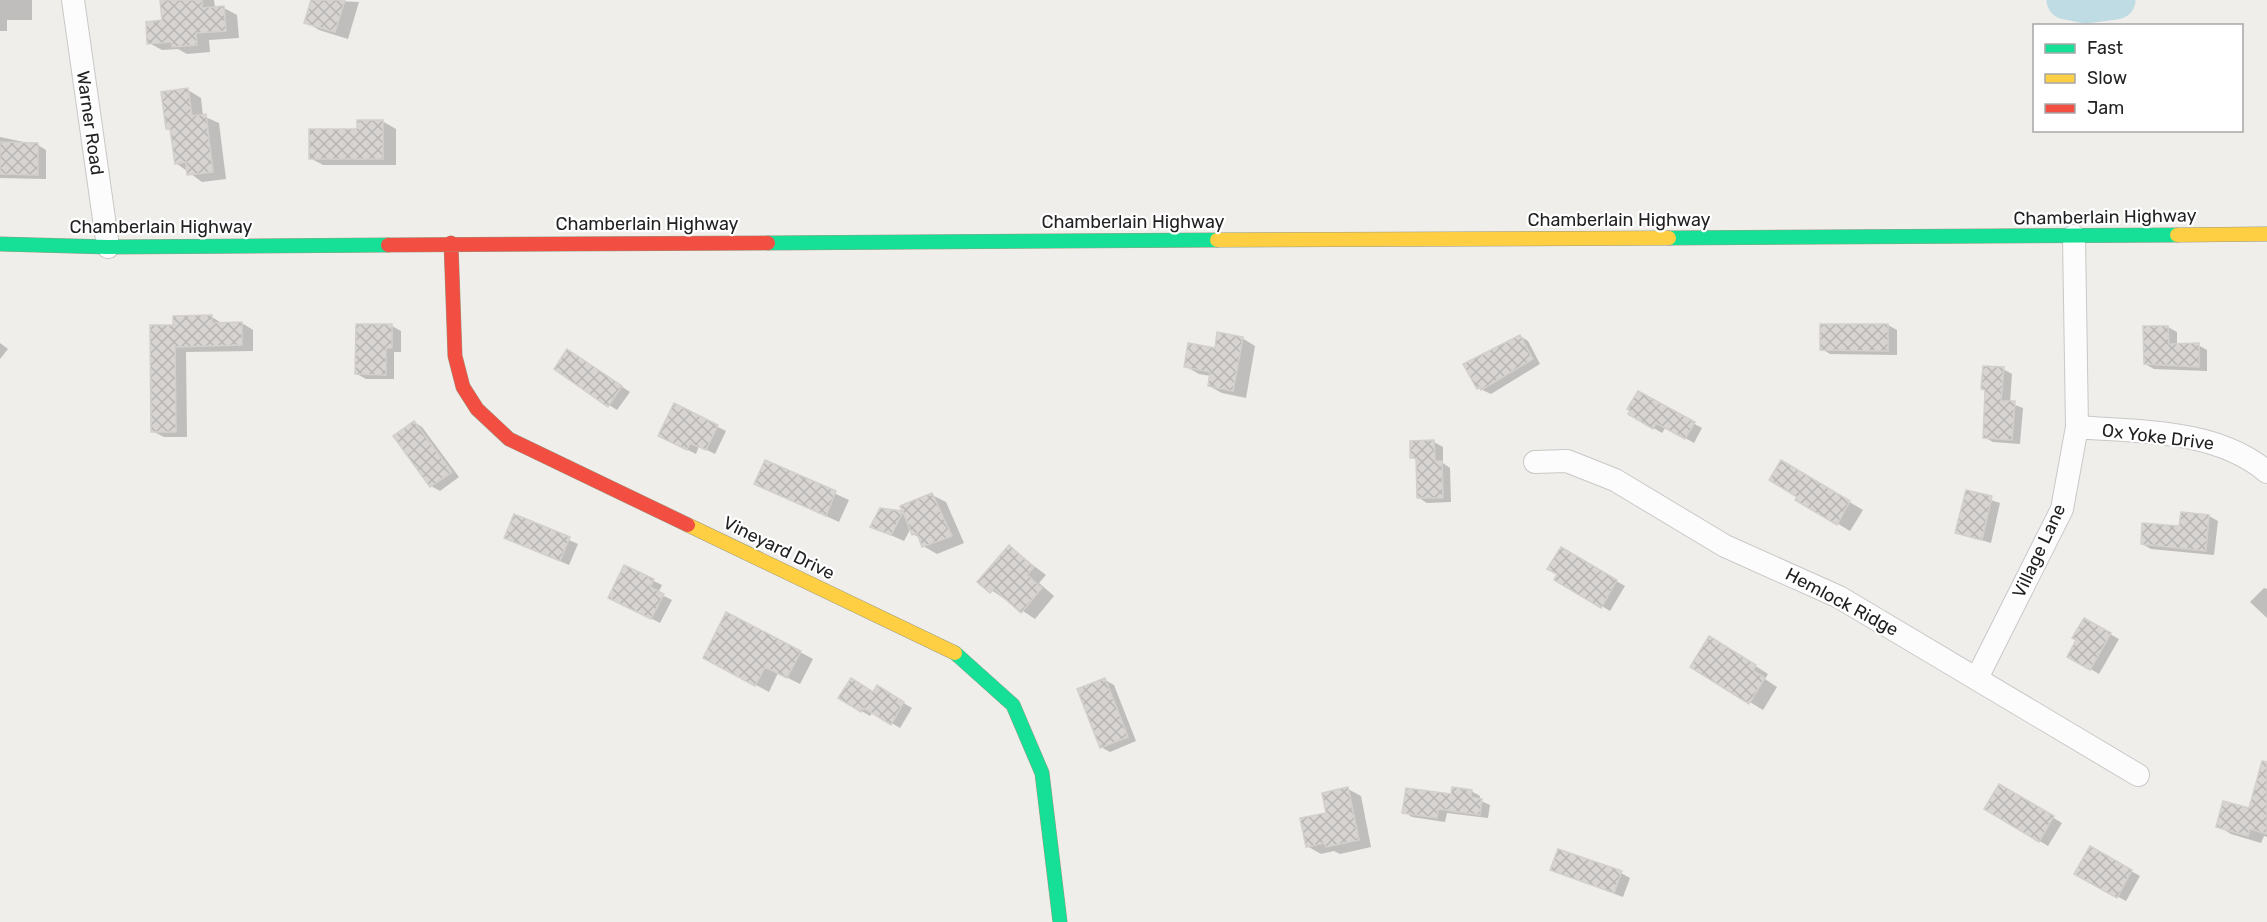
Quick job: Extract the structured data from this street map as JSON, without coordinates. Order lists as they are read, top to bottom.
{
  "streets": {
    "main road": ["Chamberlain Highway", "Vineyard Drive"],
    "street": [
      "Warner Road",
      "Ox Yoke Drive",
      "Village Lane",
      "Hemlock Ridge"
    ]
  },
  "crossings": [
    ["Warner Road", "Chamberlain Highway"],
    ["Chamberlain Highway", "Vineyard Drive"],
    ["Chamberlain Highway", "Village Lane"],
    ["Ox Yoke Drive", "Village Lane"],
    ["Village Lane", "Hemlock Ridge"]
  ],
  "legend": ["Fast", "Slow", "Jam"]
}
